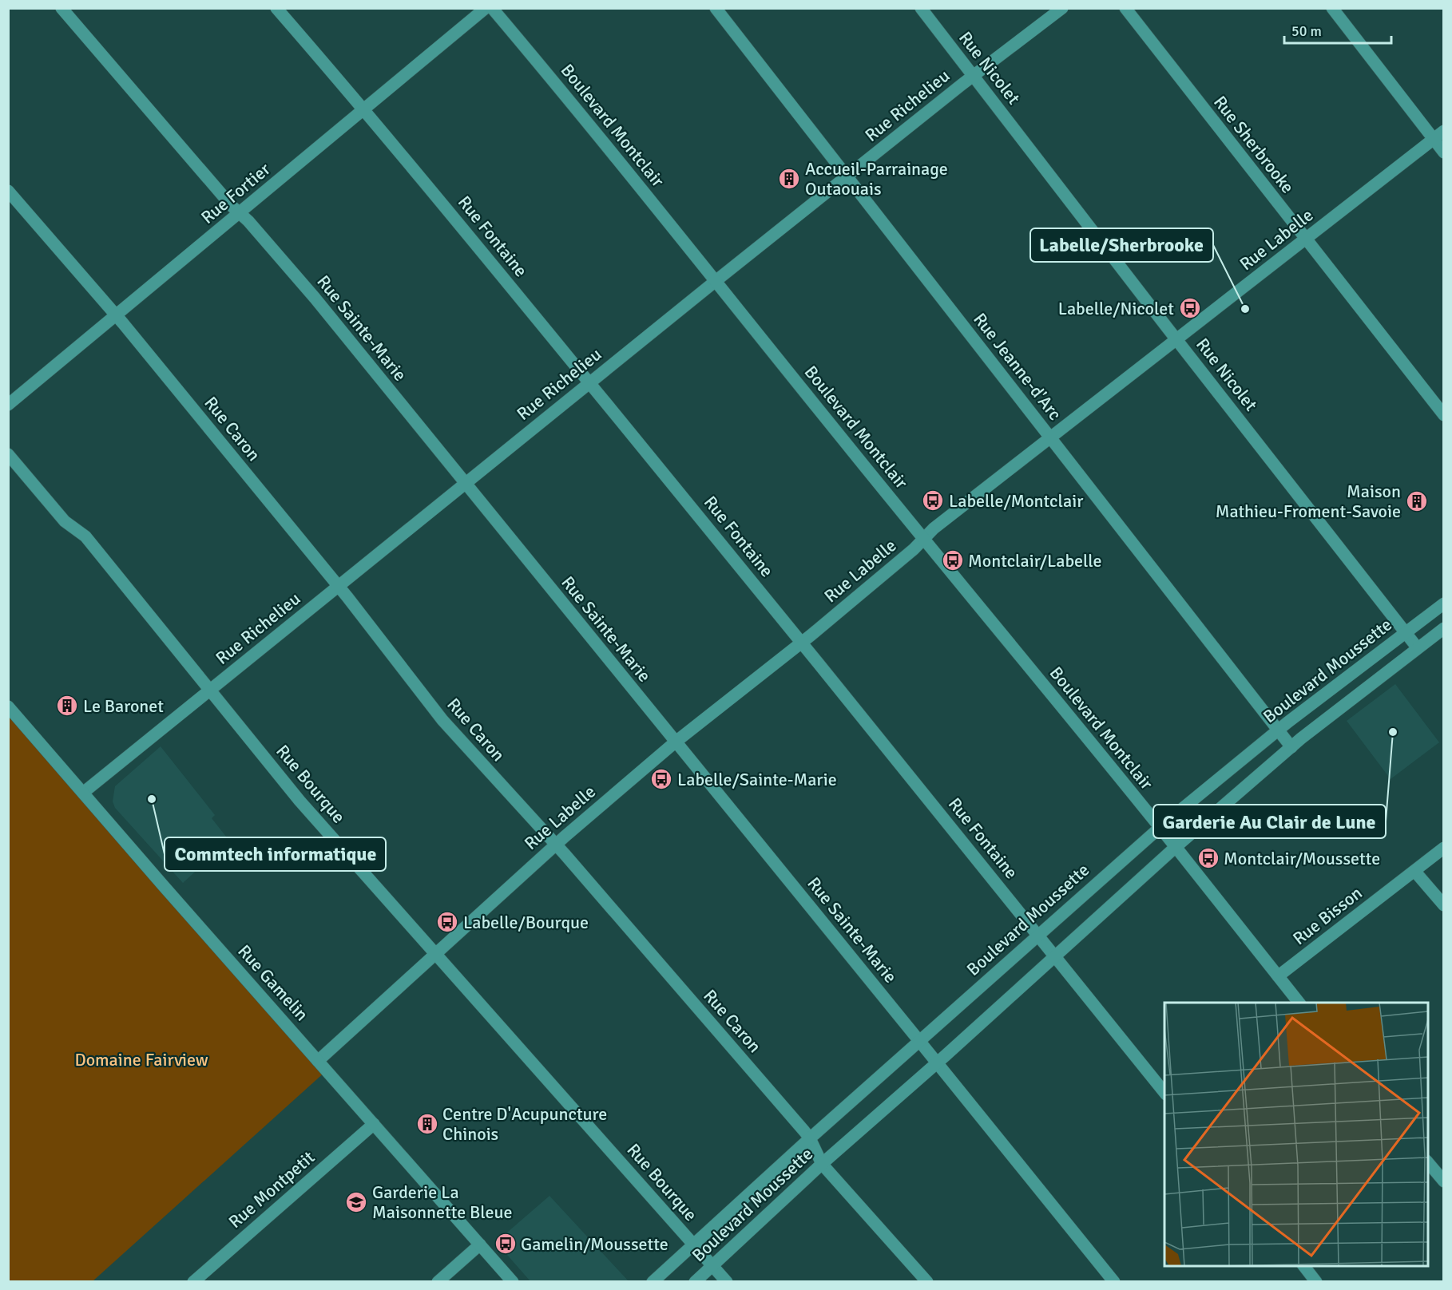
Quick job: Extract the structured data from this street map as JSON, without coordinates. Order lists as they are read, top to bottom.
{
  "streets": {
    "street": [
      "Rue Nicolet",
      "Rue Richelieu",
      "Boulevard Montclair",
      "Rue Sherbrooke",
      "Rue Fortier",
      "Rue Fontaine",
      "Rue Labelle",
      "Rue Sainte-Marie",
      "Rue Jeanne-d'Arc",
      "Rue Caron",
      "Boulevard Moussette",
      "Rue Bourque",
      "Rue Bisson",
      "Rue Gamelin",
      "Rue Montpetit"
    ]
  },
  "crossings": [
    ["Rue Nicolet", "Rue Richelieu"],
    ["Rue Nicolet", "Rue Labelle"],
    ["Rue Nicolet", "Boulevard Moussette"],
    ["Rue Richelieu", "Boulevard Montclair"],
    ["Rue Richelieu", "Rue Fontaine"],
    ["Rue Richelieu", "Rue Sainte-Marie"],
    ["Rue Richelieu", "Rue Jeanne-d'Arc"],
    ["Rue Richelieu", "Rue Caron"],
    ["Rue Richelieu", "Rue Bourque"],
    ["Rue Richelieu", "Rue Gamelin"],
    ["Boulevard Montclair", "Rue Labelle"],
    ["Boulevard Montclair", "Boulevard Moussette"],
    ["Boulevard Montclair", "Rue Bisson"],
    ["Rue Sherbrooke", "Rue Labelle"],
    ["Rue Fortier", "Rue Fontaine"],
    ["Rue Fortier", "Rue Sainte-Marie"],
    ["Rue Fortier", "Rue Caron"],
    ["Rue Fontaine", "Rue Labelle"],
    ["Rue Fontaine", "Boulevard Moussette"],
    ["Rue Labelle", "Rue Sainte-Marie"],
    ["Rue Labelle", "Rue Jeanne-d'Arc"],
    ["Rue Labelle", "Rue Caron"],
    ["Rue Labelle", "Rue Bourque"],
    ["Rue Labelle", "Rue Gamelin"],
    ["Rue Sainte-Marie", "Boulevard Moussette"],
    ["Rue Jeanne-d'Arc", "Boulevard Moussette"],
    ["Rue Caron", "Boulevard Moussette"],
    ["Boulevard Moussette", "Rue Bourque"],
    ["Rue Gamelin", "Rue Montpetit"]
  ],
  "parks": ["Domaine Fairview"],
  "places": {
    "building": [
      "Accueil-Parrainage Outaouais",
      "Maison Mathieu-Froment-Savoie",
      "Le Baronet",
      "Centre D'Acupuncture Chinois"
    ],
    "bus stop": [
      "Labelle/Nicolet",
      "Labelle/Montclair",
      "Montclair/Labelle",
      "Labelle/Sainte-Marie",
      "Montclair/Moussette",
      "Labelle/Bourque",
      "Gamelin/Moussette"
    ],
    "other": ["Labelle/Sherbrooke", "Garderie Au Clair de Lune", "Commtech informatique"],
    "school or university": ["Garderie La Maisonnette Bleue"]
  },
  "scale_bar": "50 m"
}
